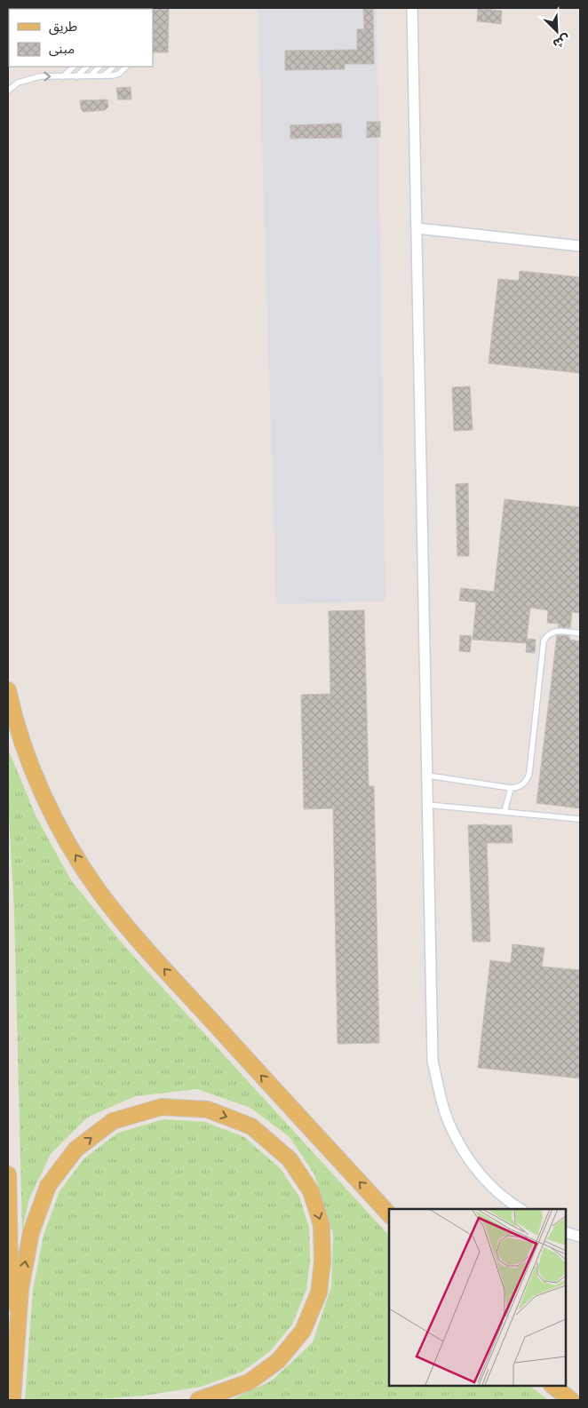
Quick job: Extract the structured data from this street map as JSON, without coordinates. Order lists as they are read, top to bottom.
{
  "legend": ["طريق", "مبنى"],
  "north": "bottom right"
}
